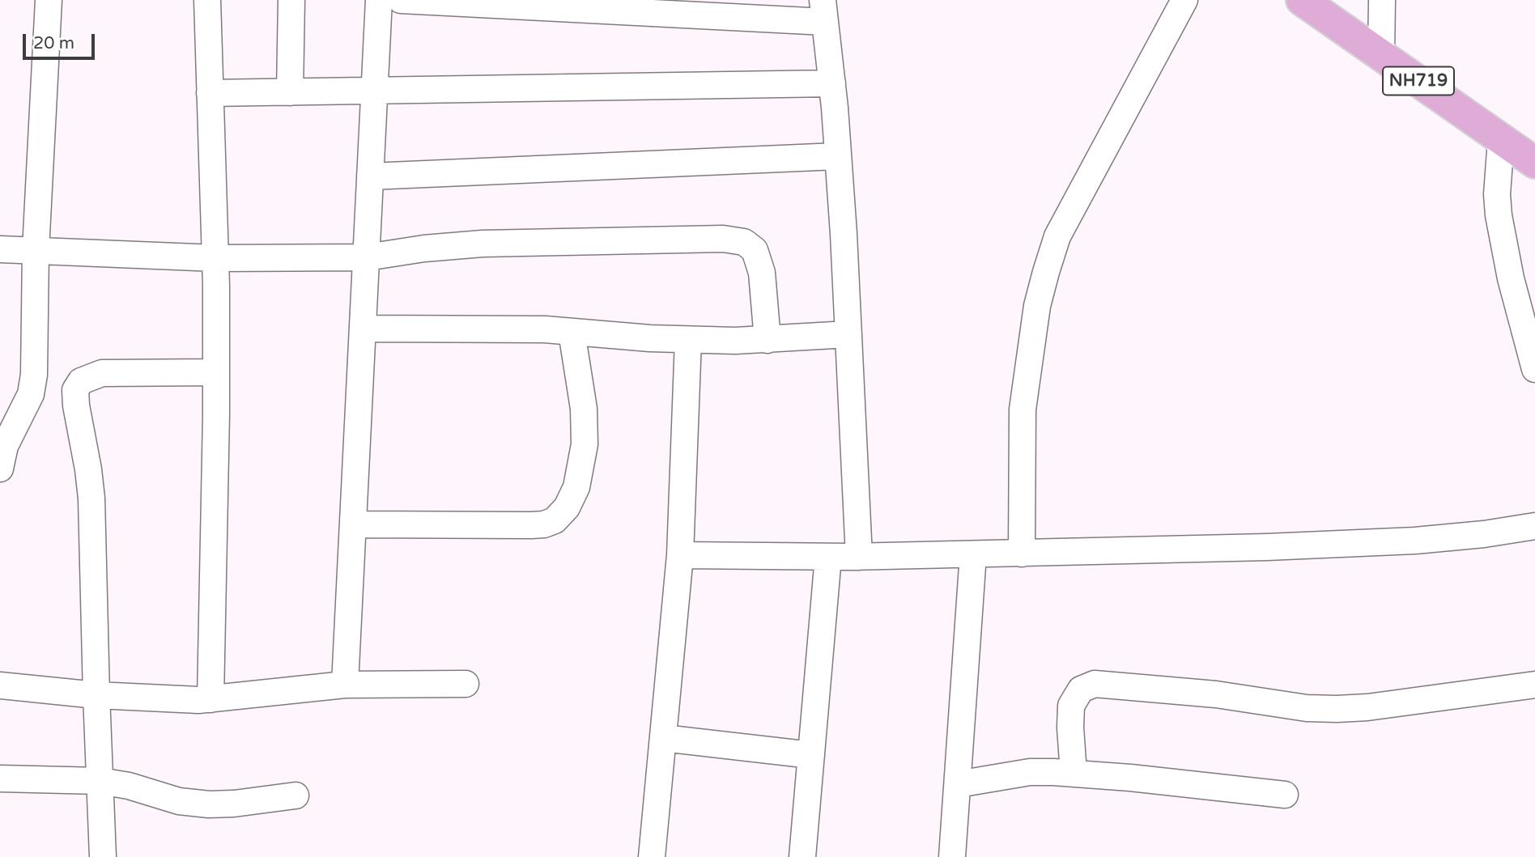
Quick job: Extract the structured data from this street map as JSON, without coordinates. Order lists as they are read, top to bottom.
{
  "streets": {
    "highway": ["NH719"]
  },
  "scale_bar": "20 m"
}
